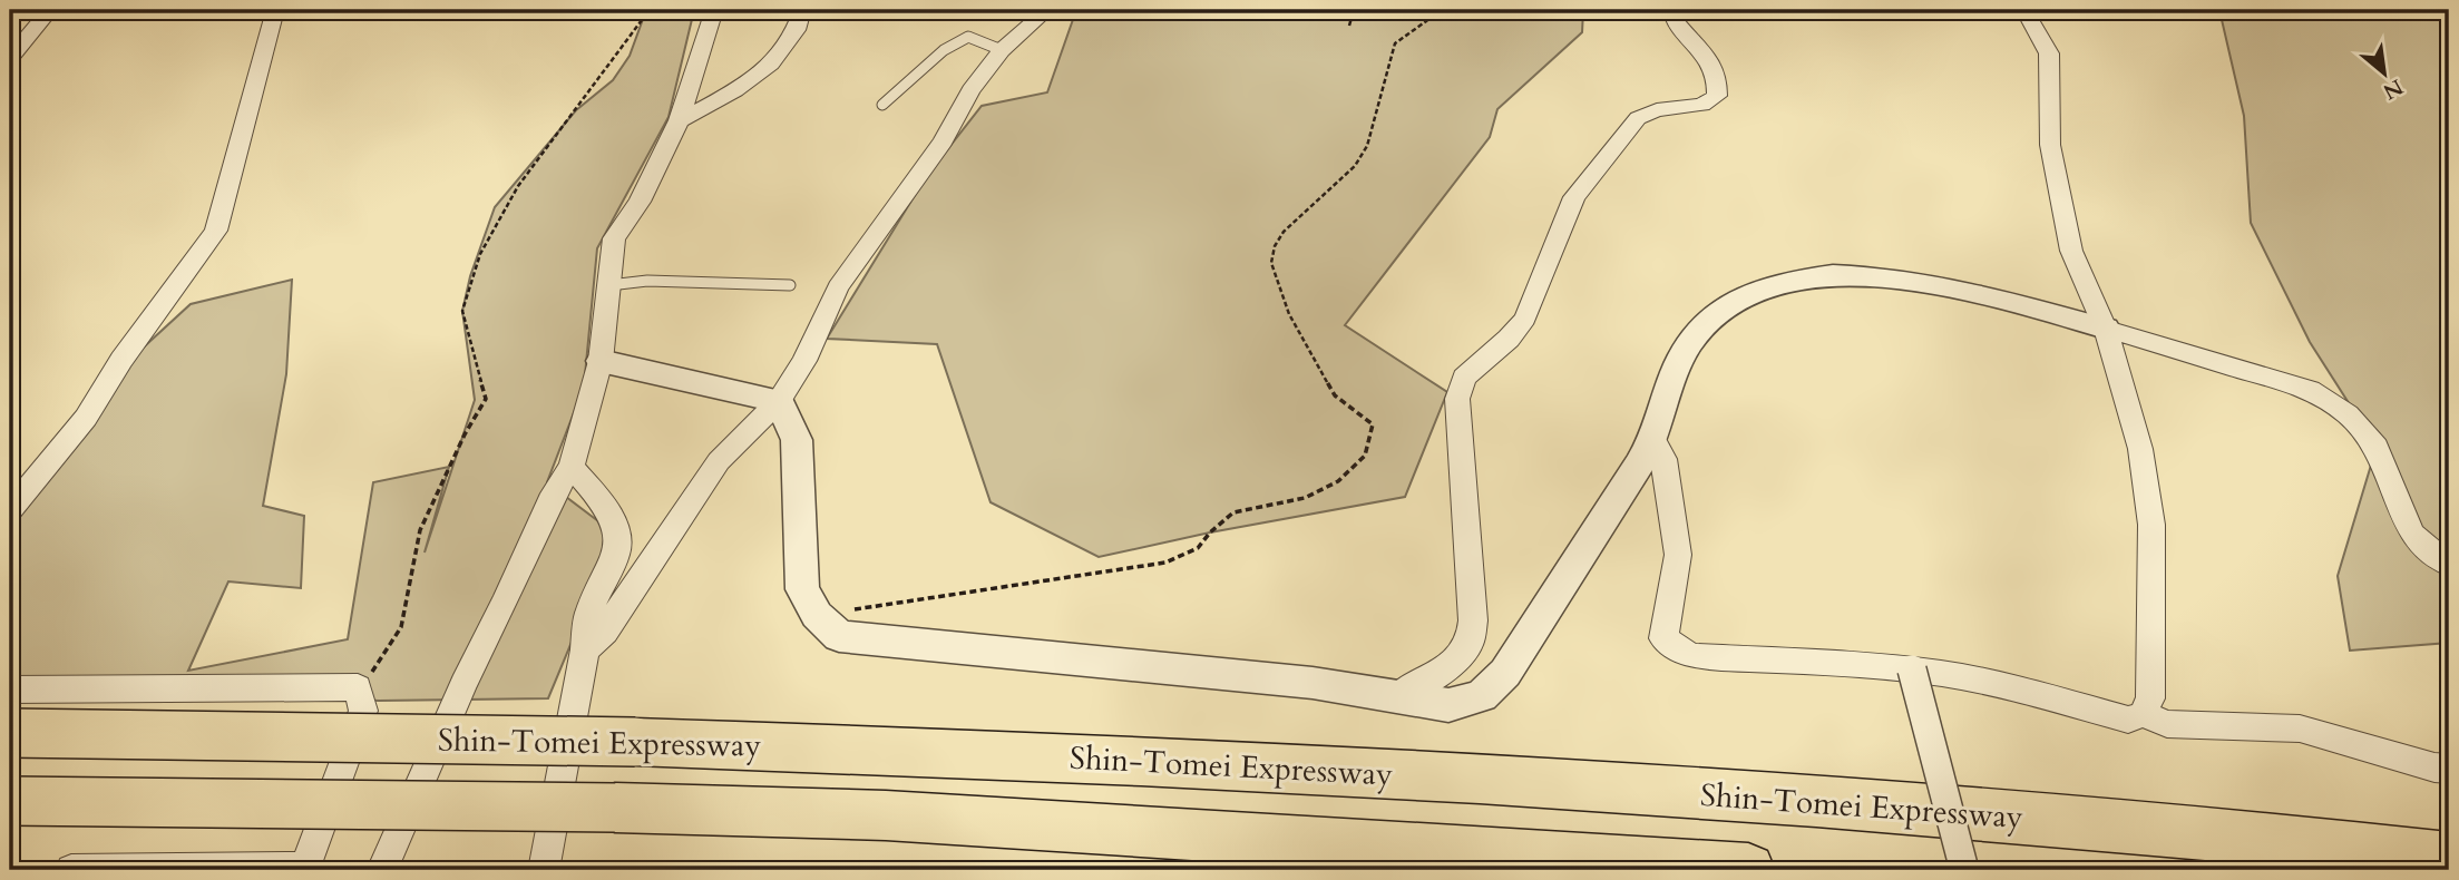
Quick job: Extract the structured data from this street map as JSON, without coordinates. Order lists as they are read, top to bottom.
{
  "streets": {
    "highway": ["Shin-Tomei Expressway"]
  },
  "north": "bottom right"
}
